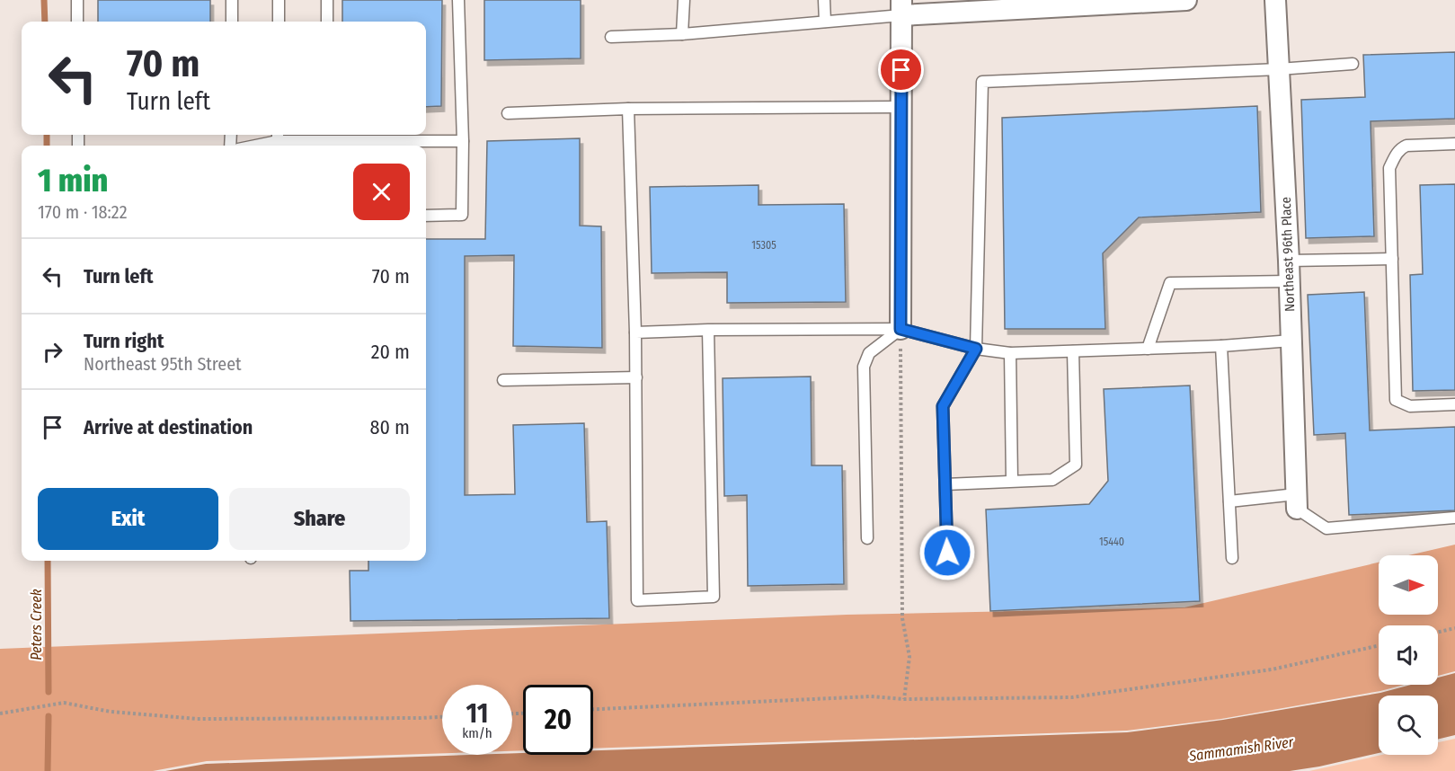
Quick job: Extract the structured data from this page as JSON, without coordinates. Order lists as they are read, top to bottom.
{
  "streets": {
    "street": ["Northeast 96th Place"]
  },
  "water": ["Peters Creek", "Sammamish River"],
  "house_numbers": ["15305", "15440"],
  "north": "right",
  "page": {
    "turn": ["70 m", "Turn left"],
    "heading": ["1 min", "170 m · 18:22"],
    "list": [
      {
        "name": "Turn left",
        "value": "70 m"
      },
      {
        "name": "Turn right",
        "note": "Northeast 95th Street",
        "value": "20 m"
      },
      {
        "name": "Arrive at destination",
        "value": "80 m"
      }
    ],
    "buttons": ["Exit", "Share"],
    "speed": "11 km/h",
    "limit": "20"
  }
}
